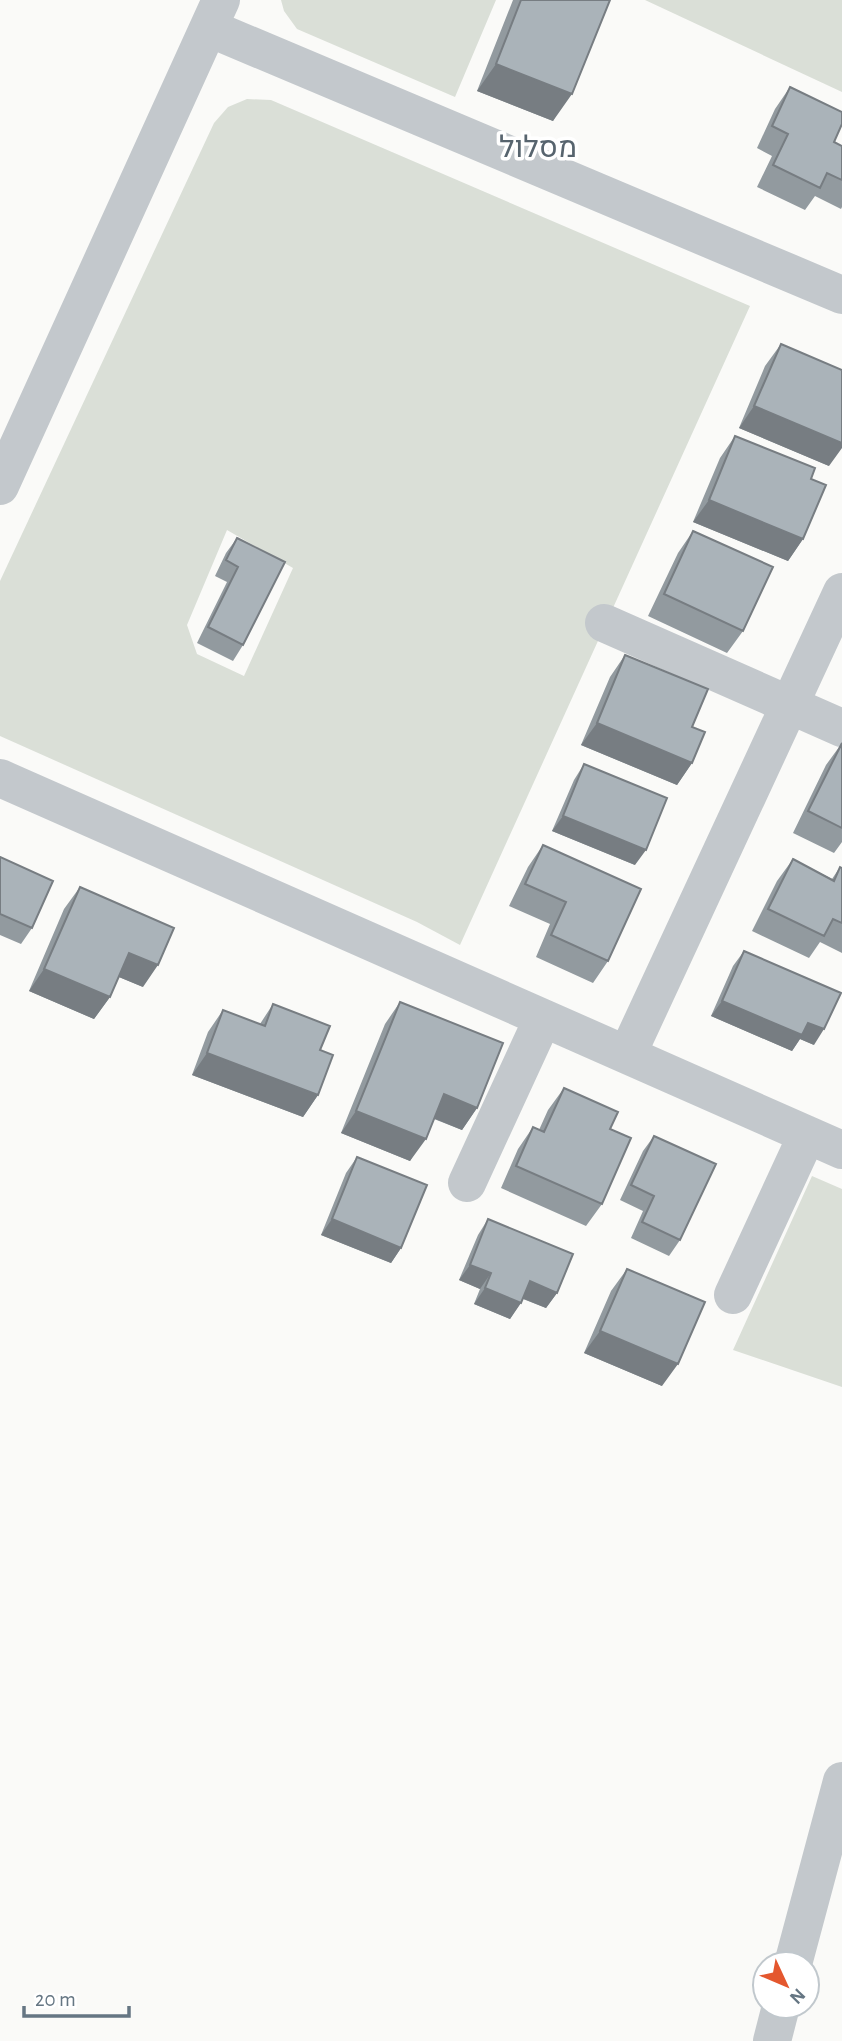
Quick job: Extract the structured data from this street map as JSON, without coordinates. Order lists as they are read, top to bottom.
{
  "districts": ["מסלול"],
  "scale_bar": "20 m",
  "north": "bottom right"
}
